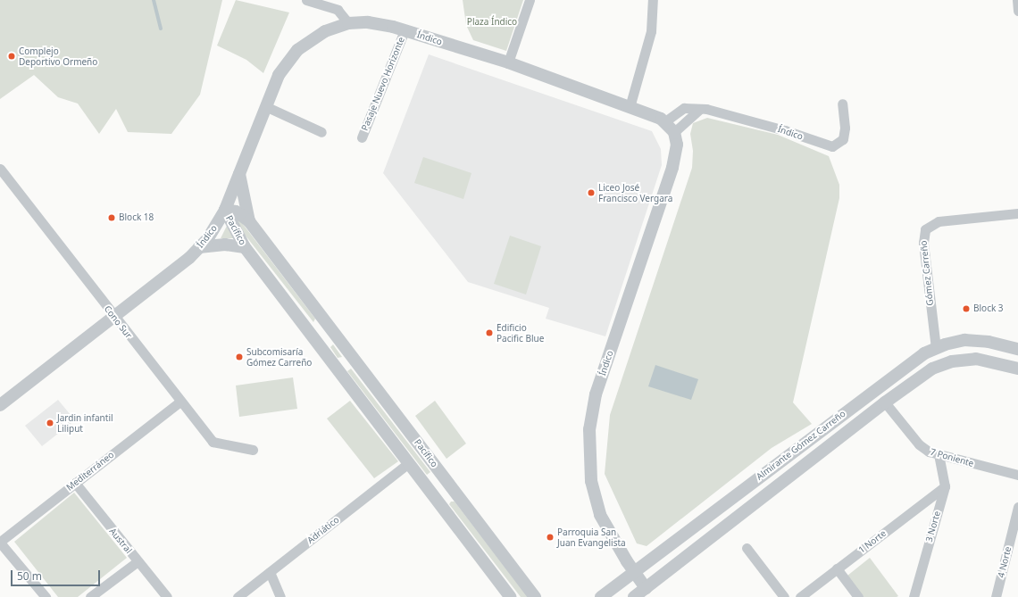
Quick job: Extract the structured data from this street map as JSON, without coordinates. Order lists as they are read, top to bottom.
{
  "streets": {
    "street": [
      "Índico",
      "Pasaje Nuevo Horizonte",
      "Pacífico",
      "Gómez Carreño",
      "Cono Sur",
      "Almirante Gómez Carreño",
      "7 Poniente",
      "Mediterráneo",
      "3 Norte",
      "Adriático",
      "Austral",
      "1 Norte",
      "4 Norte"
    ]
  },
  "crossings": [
    ["Índico", "Pasaje Nuevo Horizonte"],
    ["Índico", "Pacífico"],
    ["Índico", "Cono Sur"],
    ["Índico", "Almirante Gómez Carreño"],
    ["Pacífico", "Adriático"],
    ["Gómez Carreño", "Almirante Gómez Carreño"],
    ["Cono Sur", "Mediterráneo"],
    ["Almirante Gómez Carreño", "7 Poniente"],
    ["7 Poniente", "3 Norte"],
    ["Mediterráneo", "Austral"],
    ["3 Norte", "1 Norte"]
  ],
  "parks": ["Plaza Índico"],
  "places": [
    "Complejo Deportivo Ormeño",
    "Liceo José Francisco Vergara",
    "Block 18",
    "Block 3",
    "Edificio Pacific Blue",
    "Subcomisaría Gómez Carreño",
    "Jardin infantil Liliput",
    "Parroquia San Juan Evangelista"
  ],
  "scale_bar": "50 m"
}
